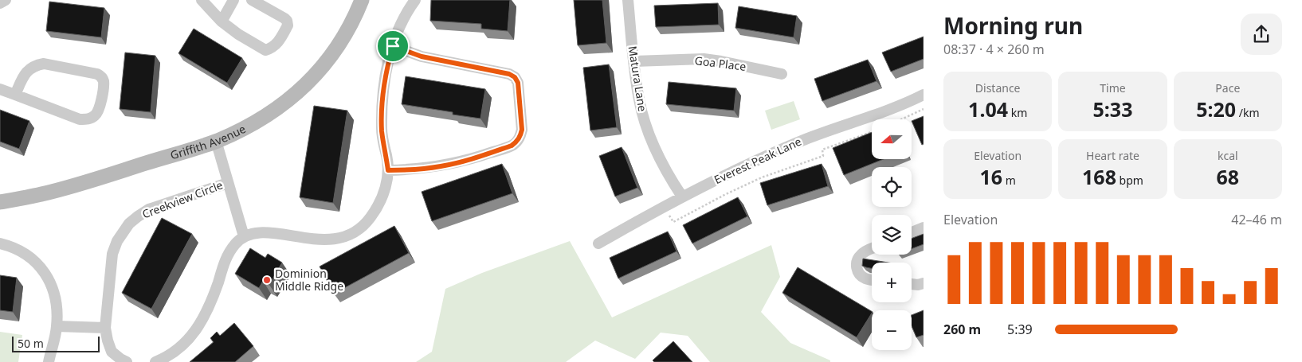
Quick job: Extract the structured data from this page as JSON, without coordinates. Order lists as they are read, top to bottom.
{
  "streets": {
    "street": [
      "Goa Place",
      "Matura Lane",
      "Griffith Avenue",
      "Everest Peak Lane",
      "Creekview Circle"
    ]
  },
  "crossings": [
    ["Goa Place", "Matura Lane"],
    ["Matura Lane", "Everest Peak Lane"]
  ],
  "places": ["Dominion Middle Ridge"],
  "scale_bar": "50 m",
  "north": "left",
  "page": {
    "heading": ["Morning run", "08:37 · 4 × 260 m"],
    "stats": [
      ["Distance", "1.04 km"],
      ["Time", "5:33"],
      ["Pace", "5:20 /km"],
      ["Elevation", "16 m"],
      ["Heart rate", "168 bpm"],
      ["kcal", "68"]
    ],
    "map_buttons": ["+", "−"],
    "chart": ["Elevation", "42–46 m"],
    "list": [
      {
        "name": "260 m",
        "note": "5:39"
      }
    ],
    "scale": "50 m"
  }
}
